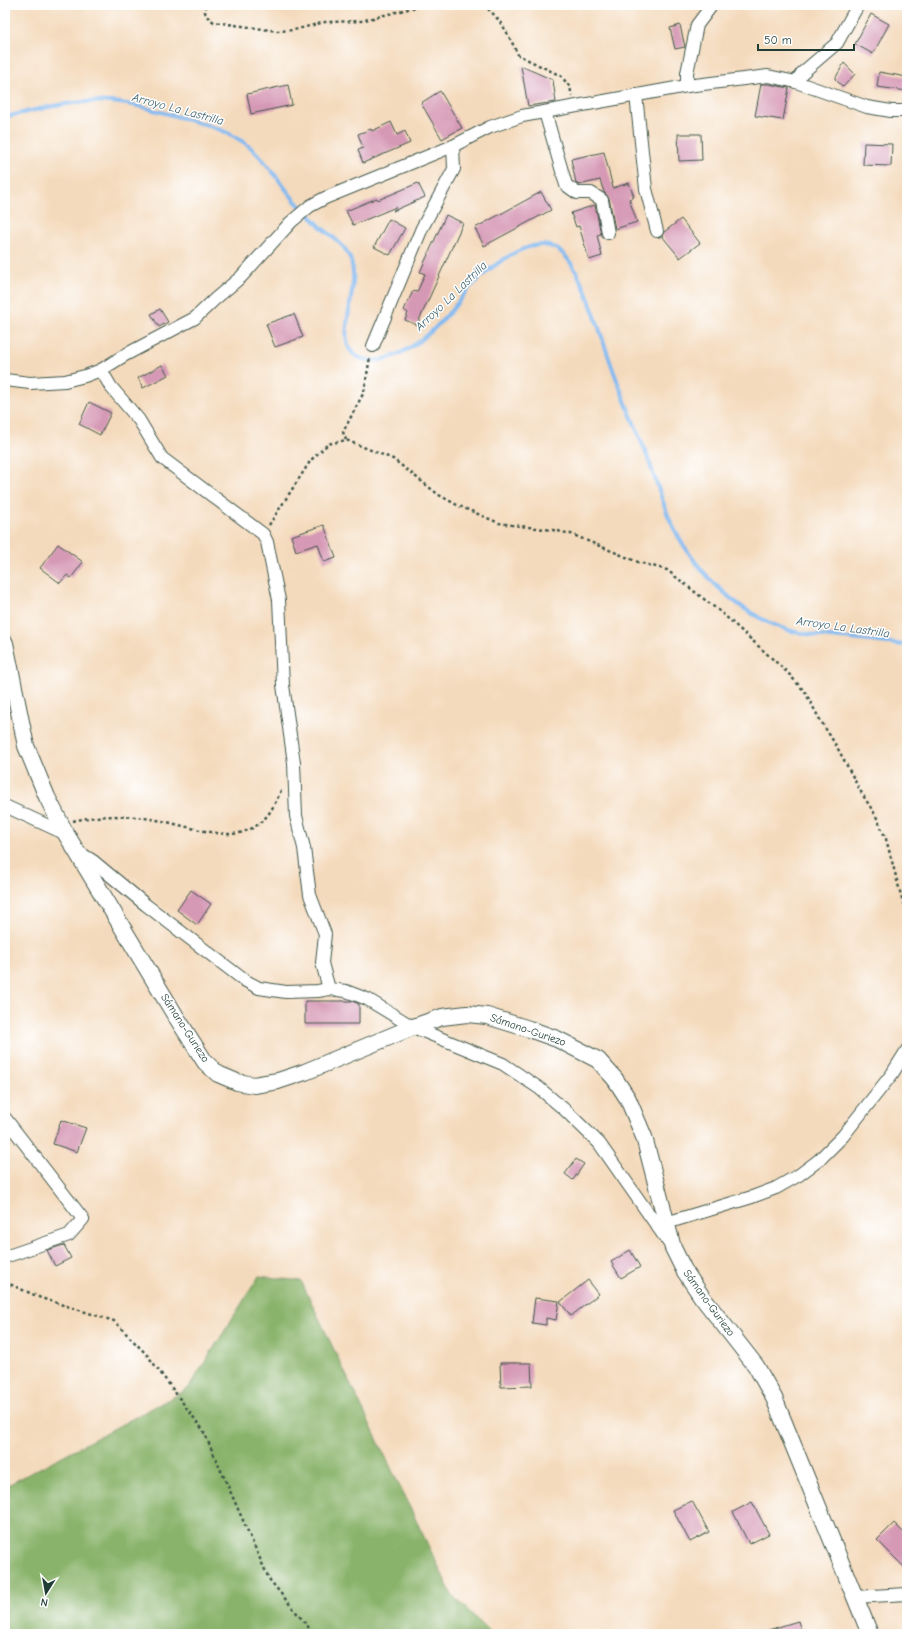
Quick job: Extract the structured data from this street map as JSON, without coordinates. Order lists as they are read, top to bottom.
{
  "streets": {
    "street": ["Sámano-Guriezo"]
  },
  "water": ["Arroyo La Lastrilla"],
  "scale_bar": "50 m",
  "north": "bottom"
}
